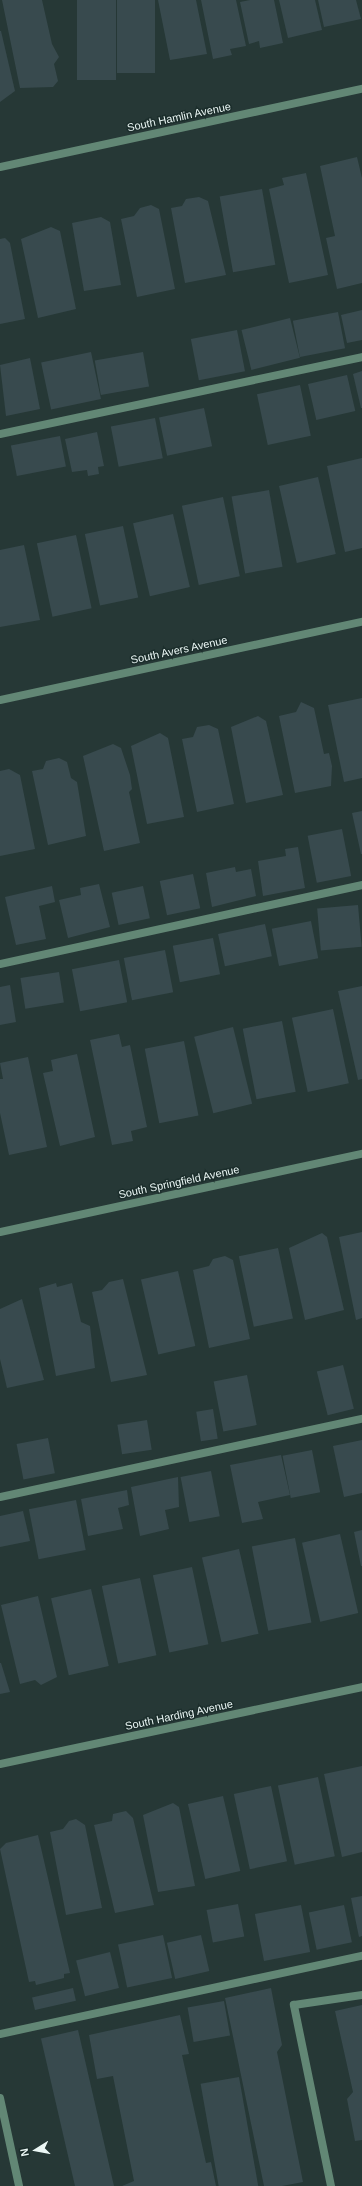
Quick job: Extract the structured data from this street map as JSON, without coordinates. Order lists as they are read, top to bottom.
{
  "streets": {
    "street": [
      "South Hamlin Avenue",
      "South Avers Avenue",
      "South Springfield Avenue",
      "South Harding Avenue"
    ]
  },
  "north": "left"
}
